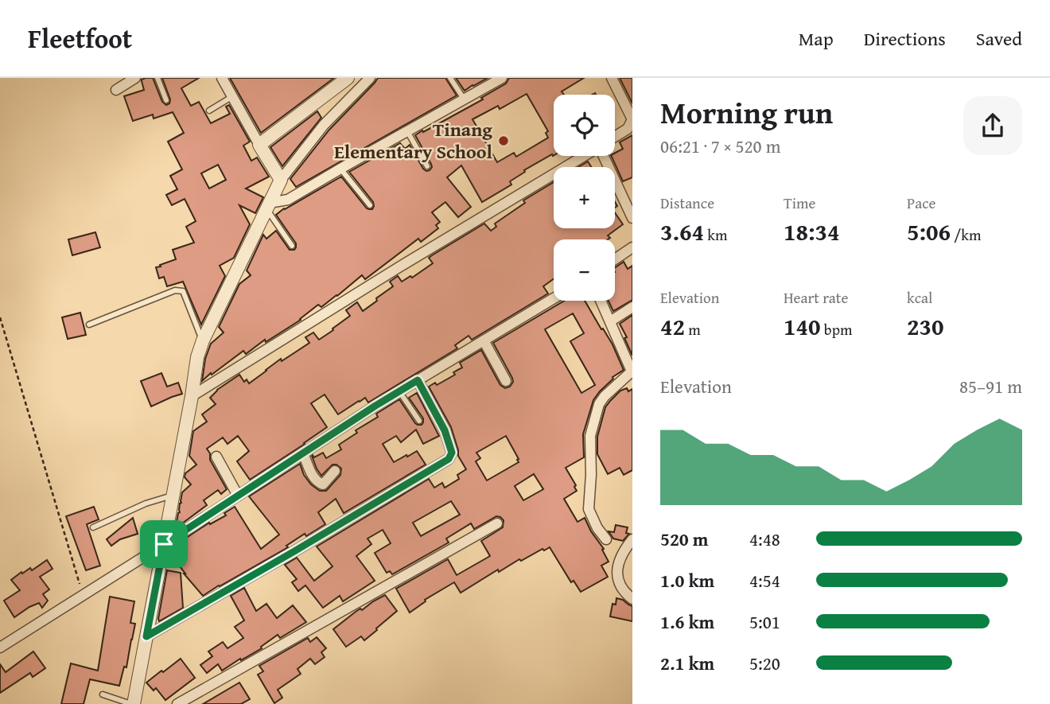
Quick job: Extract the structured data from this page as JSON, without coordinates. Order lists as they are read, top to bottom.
{
  "places": ["Tinang Elementary School"],
  "page": {
    "header": "Fleetfoot",
    "nav": ["Map", "Directions", "Saved"],
    "heading": ["Morning run", "06:21 · 7 × 520 m"],
    "map_buttons": ["+", "−"],
    "stats": [
      ["Distance", "3.64 km"],
      ["Time", "18:34"],
      ["Pace", "5:06 /km"],
      ["Elevation", "42 m"],
      ["Heart rate", "140 bpm"],
      ["kcal", "230"]
    ],
    "chart": ["Elevation", "85–91 m"],
    "list": [
      {
        "name": "520 m",
        "note": "4:48"
      },
      {
        "name": "1.0 km",
        "note": "4:54"
      },
      {
        "name": "1.6 km",
        "note": "5:01"
      },
      {
        "name": "2.1 km",
        "note": "5:20"
      }
    ]
  }
}
